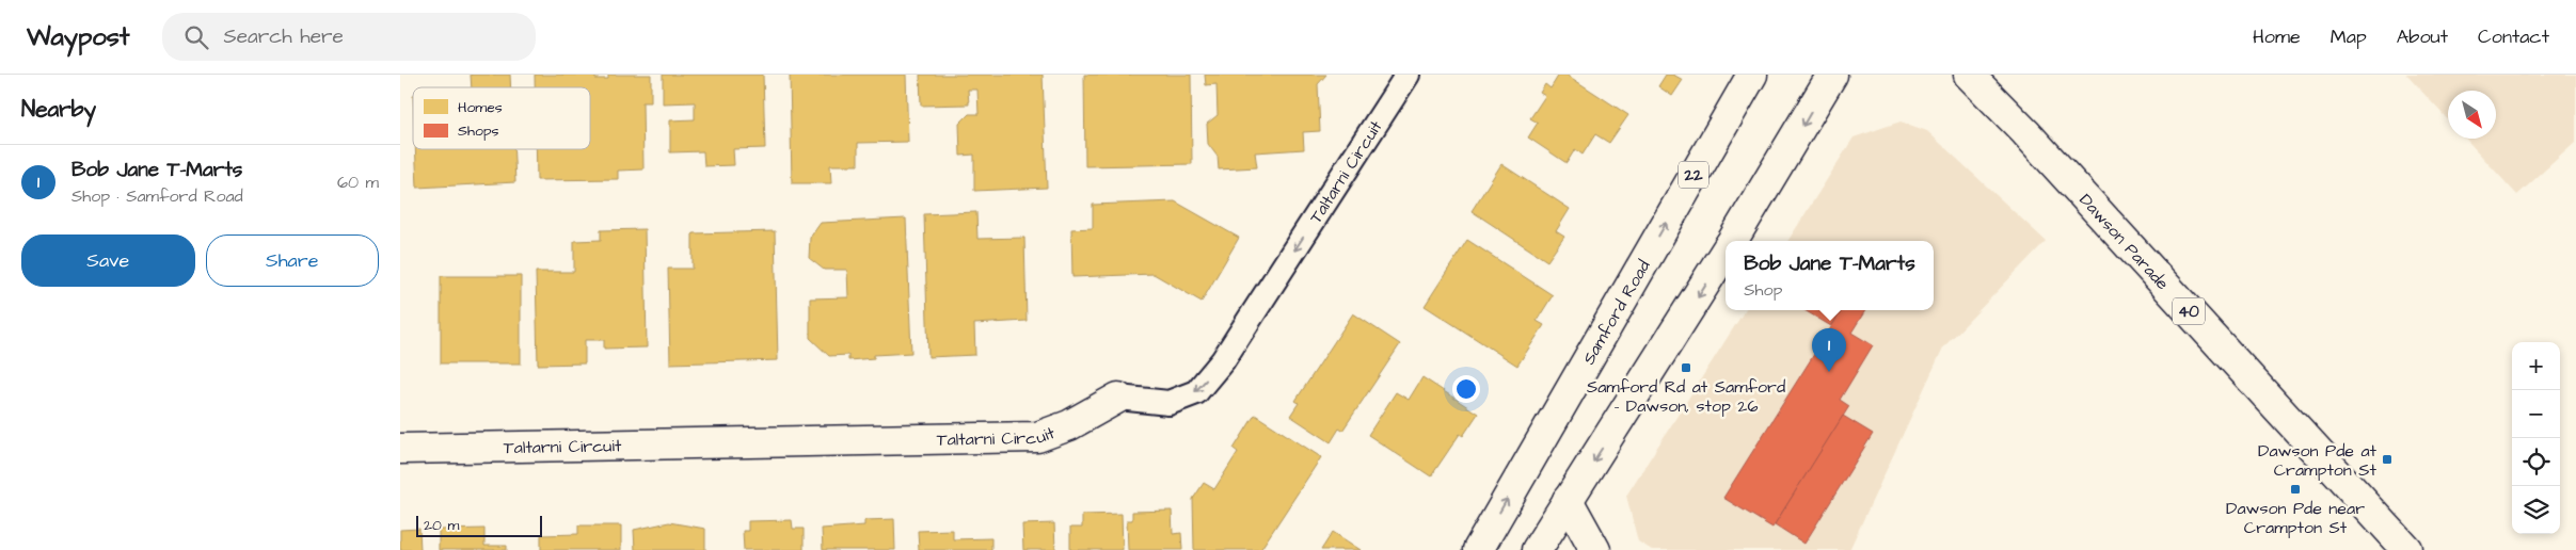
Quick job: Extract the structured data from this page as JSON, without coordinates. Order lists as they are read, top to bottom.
{
  "streets": {
    "main road": [
      "Taltarni Circuit",
      "22",
      "Dawson Parade",
      "40",
      "Samford Road"
    ]
  },
  "one_way": ["Taltarni Circuit"],
  "places": {
    "transit": ["Samford Rd at Samford - Dawson, stop 26", "Dawson Pde at Crampton St", "Dawson Pde near Crampton St"]
  },
  "legend": ["Homes", "Shops"],
  "scale_bar": "20 m",
  "north": "bottom right",
  "page": {
    "header": "Waypost",
    "search": "Search here",
    "nav": [
      "Home",
      "Map",
      "About",
      "Contact"
    ],
    "heading": "Nearby",
    "list": [
      {
        "mark": "1",
        "name": "Bob Jane T-Marts",
        "note": "Shop · Samford Road",
        "value": "60 m"
      }
    ],
    "buttons": ["Save", "Share"],
    "popup": ["Bob Jane T-Marts", "Shop"],
    "pins": "1",
    "map_buttons": ["+", "−"],
    "scale": "20 m"
  }
}
